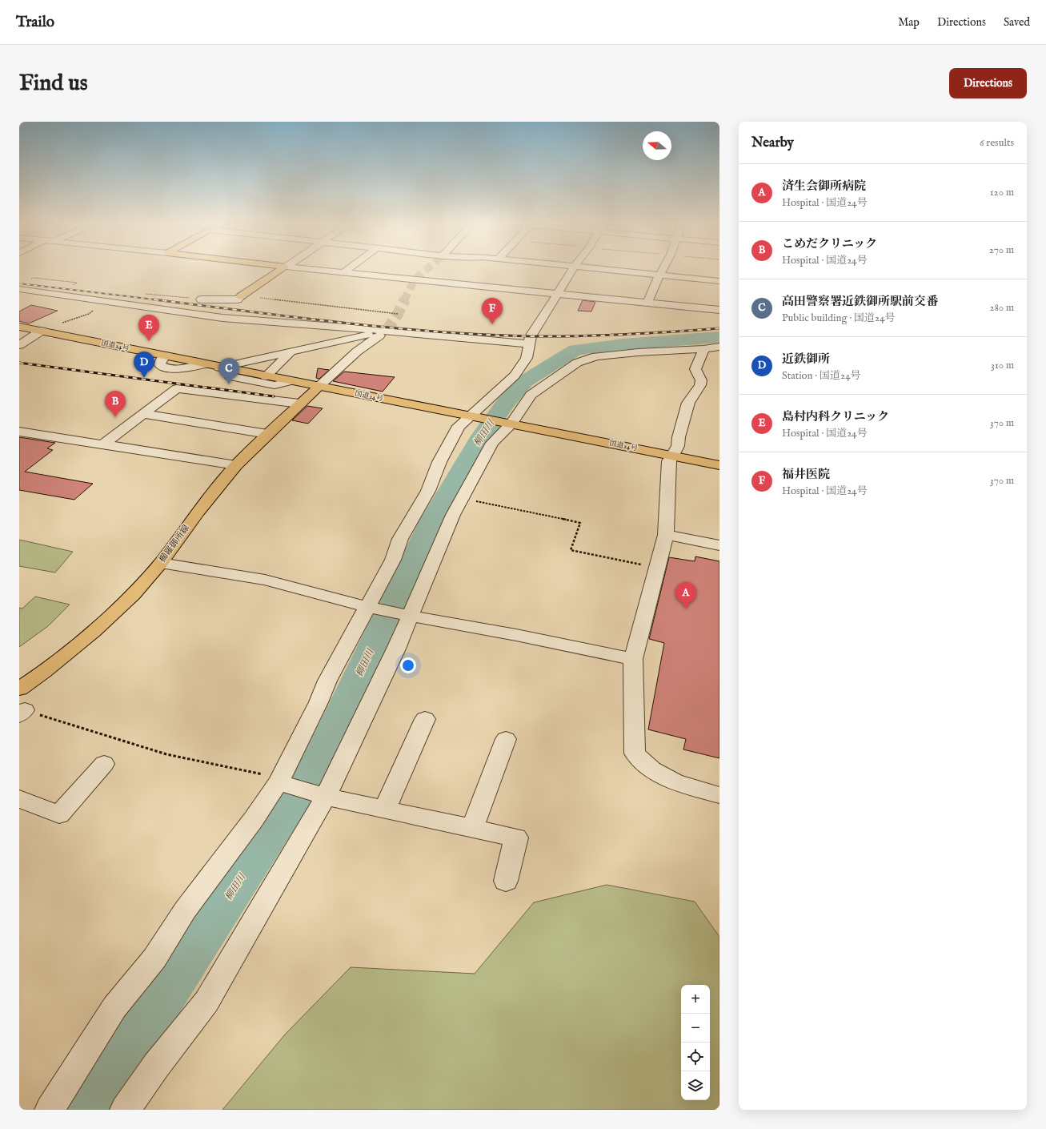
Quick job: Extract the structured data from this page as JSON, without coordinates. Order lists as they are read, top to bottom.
{
  "streets": {
    "main road": ["国道24号", "櫛羅御所線"]
  },
  "crossings": [
    ["国道24号", "櫛羅御所線"]
  ],
  "water": ["柳田川"],
  "north": "left",
  "page": {
    "header": "Trailo",
    "nav": ["Map", "Directions", "Saved"],
    "buttons": "Directions",
    "title": "Find us",
    "heading": ["Nearby", "6 results"],
    "list": [
      {
        "mark": "A",
        "name": "済生会御所病院",
        "note": "Hospital · 国道24号",
        "value": "120 m"
      },
      {
        "mark": "B",
        "name": "こめだクリニック",
        "note": "Hospital · 国道24号",
        "value": "270 m"
      },
      {
        "mark": "C",
        "name": "高田警察署近鉄御所駅前交番",
        "note": "Public building · 国道24号",
        "value": "280 m"
      },
      {
        "mark": "D",
        "name": "近鉄御所",
        "note": "Station · 国道24号",
        "value": "310 m"
      },
      {
        "mark": "E",
        "name": "島村内科クリニック",
        "note": "Hospital · 国道24号",
        "value": "370 m"
      },
      {
        "mark": "F",
        "name": "福井医院",
        "note": "Hospital · 国道24号",
        "value": "370 m"
      }
    ],
    "pins": [
      "F",
      "E",
      "D",
      "C",
      "B",
      "A"
    ],
    "map_buttons": ["+", "−"]
  }
}
